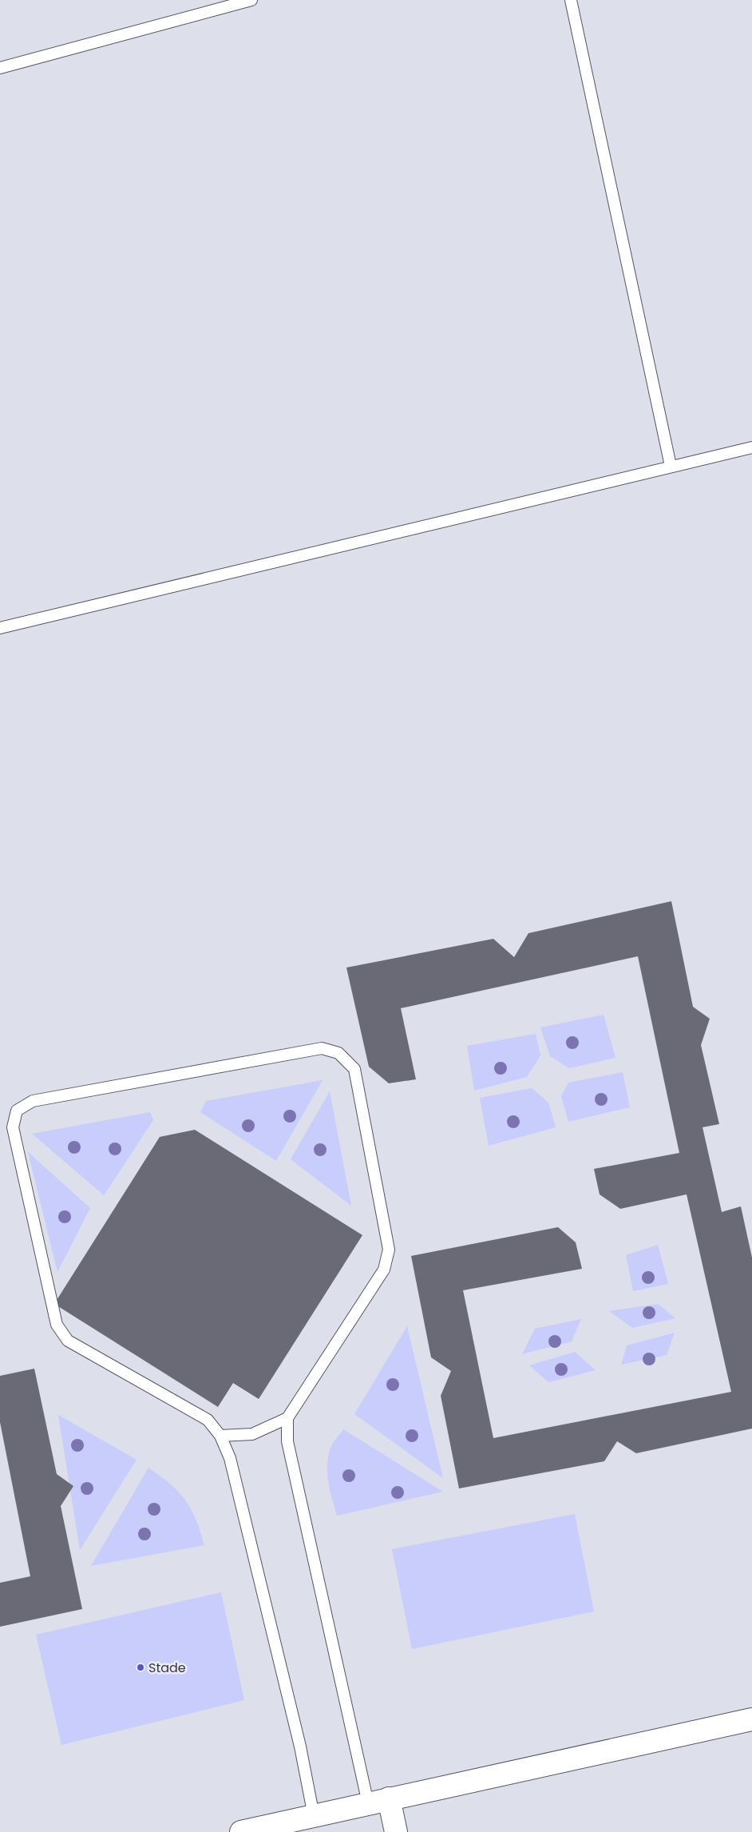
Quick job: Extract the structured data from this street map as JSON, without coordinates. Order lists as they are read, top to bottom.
{
  "places": ["Stade"]
}
